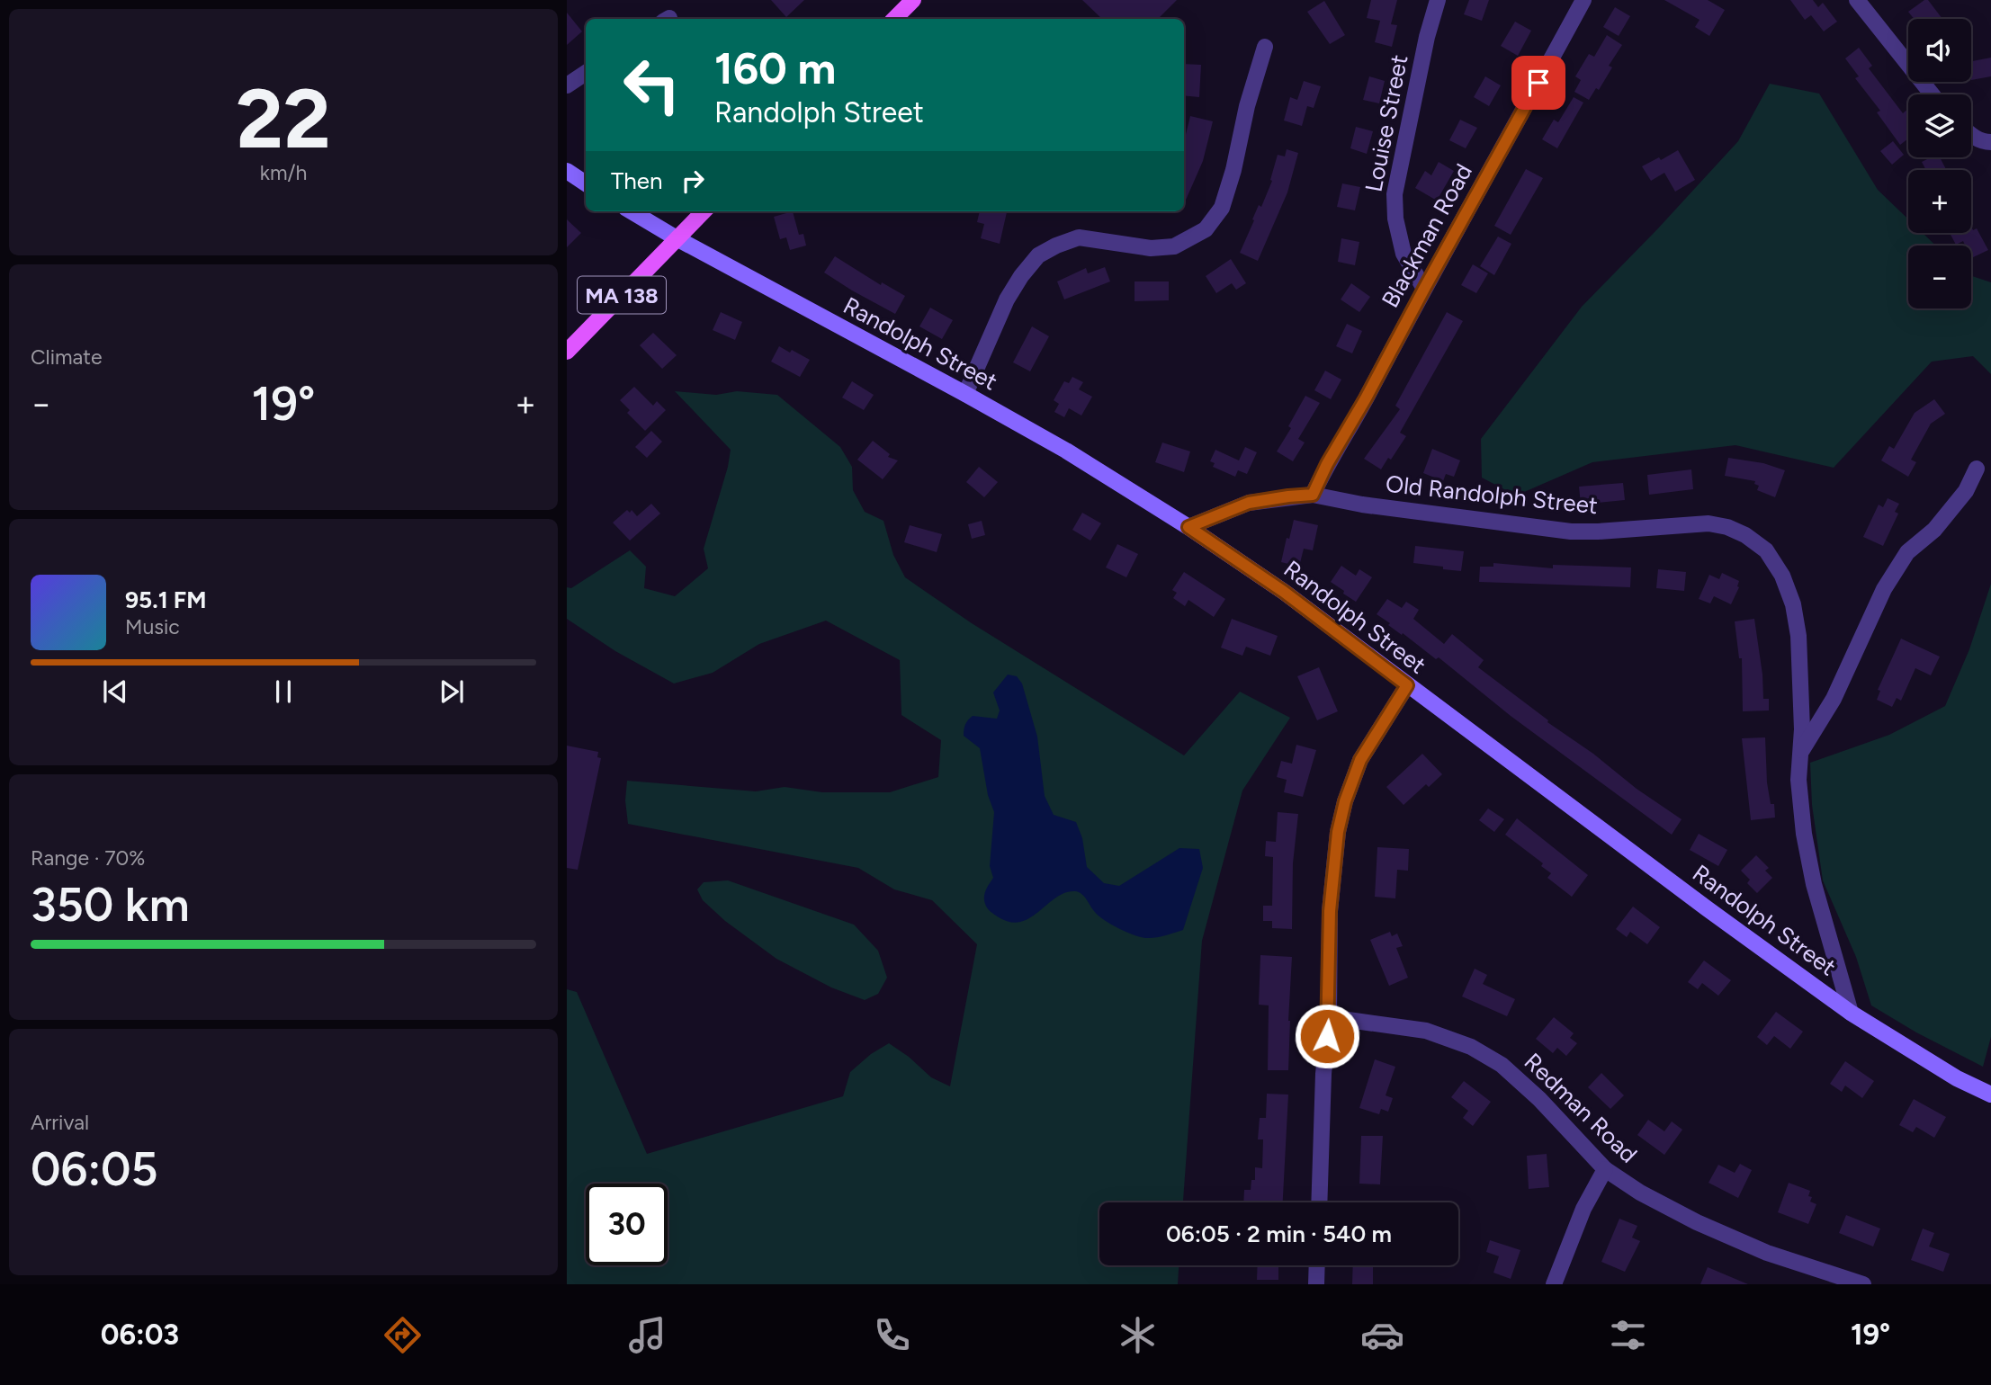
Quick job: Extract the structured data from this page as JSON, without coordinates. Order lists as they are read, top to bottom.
{
  "streets": {
    "main road": ["MA 138", "Randolph Street"],
    "street": [
      "Louise Street",
      "Blackman Road",
      "Old Randolph Street",
      "Redman Road"
    ]
  },
  "crossings": [
    ["Louise Street", "Blackman Road"],
    ["Blackman Road", "Old Randolph Street"],
    ["MA 138", "Randolph Street"],
    ["Randolph Street", "Old Randolph Street"]
  ],
  "page": {
    "tile": [
      ["22", "km/h"],
      "Climate",
      ["Range · 70%", "350 km"],
      ["Arrival", "06:05"]
    ],
    "map_buttons": ["+", "−"],
    "turn": ["160 m", "Randolph Street"],
    "then": "Then",
    "heat": ["−", "19°", "+"],
    "song": ["95.1 FM", "Music"],
    "limit": "30",
    "trip": "06:05 · 2 min · 540 m",
    "tabs": ["06:03", "19°"]
  }
}
